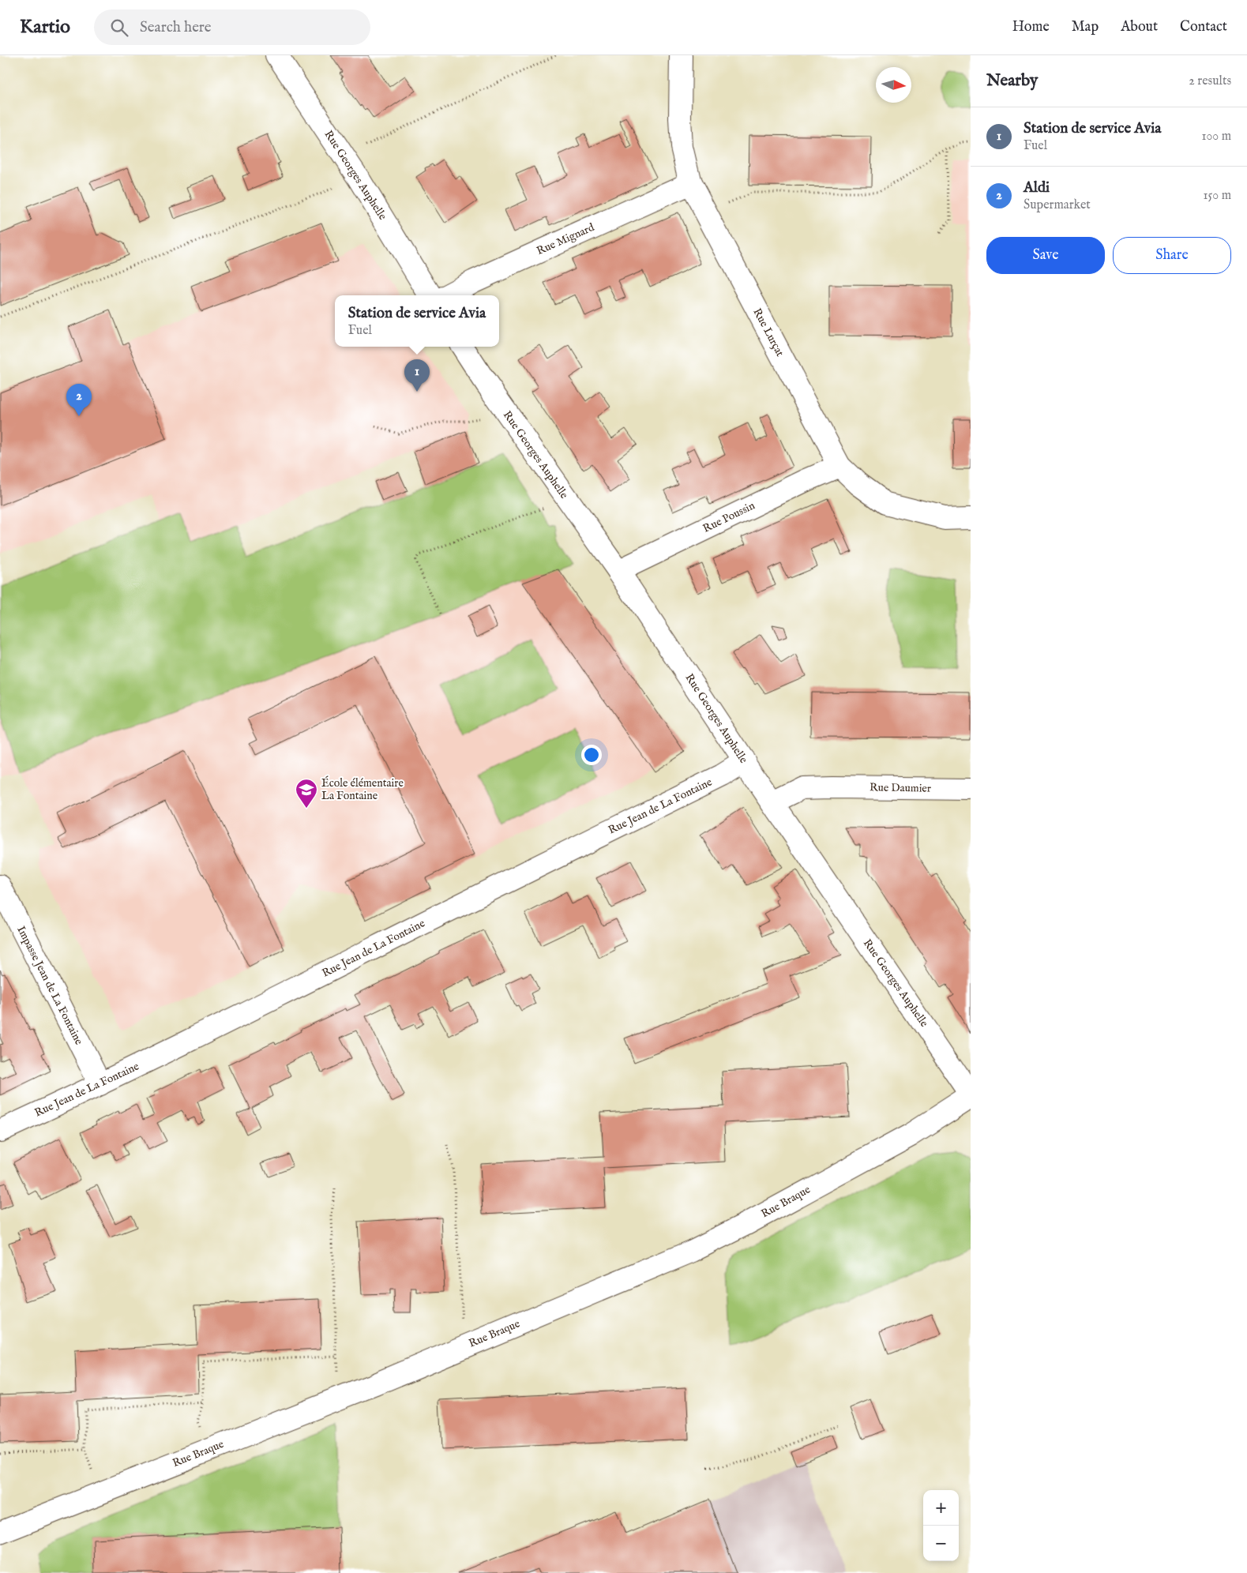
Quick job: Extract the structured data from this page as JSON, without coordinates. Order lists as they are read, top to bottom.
{
  "streets": {
    "street": [
      "Rue Georges Auphelle",
      "Rue Mignard",
      "Rue Lurçat",
      "Rue Poussin",
      "Rue Daumier",
      "Rue Jean de La Fontaine",
      "Impasse Jean de La Fontaine",
      "Rue Braque"
    ]
  },
  "crossings": [
    ["Rue Georges Auphelle", "Rue Poussin"],
    ["Rue Georges Auphelle", "Rue Daumier"],
    ["Rue Georges Auphelle", "Rue Jean de La Fontaine"],
    ["Rue Georges Auphelle", "Rue Braque"],
    ["Rue Mignard", "Rue Lurçat"],
    ["Rue Lurçat", "Rue Poussin"],
    ["Rue Jean de La Fontaine", "Impasse Jean de La Fontaine"]
  ],
  "places": {
    "school or university": ["École élémentaire La Fontaine"]
  },
  "north": "right",
  "page": {
    "header": "Kartio",
    "search": "Search here",
    "nav": [
      "Home",
      "Map",
      "About",
      "Contact"
    ],
    "heading": ["Nearby", "2 results"],
    "list": [
      {
        "mark": "1",
        "name": "Station de service Avia",
        "note": "Fuel",
        "value": "100 m"
      },
      {
        "mark": "2",
        "name": "Aldi",
        "note": "Supermarket",
        "value": "150 m"
      }
    ],
    "buttons": ["Save", "Share"],
    "popup": ["Station de service Avia", "Fuel"],
    "pins": ["1", "2"],
    "map_buttons": ["+", "−"]
  }
}
